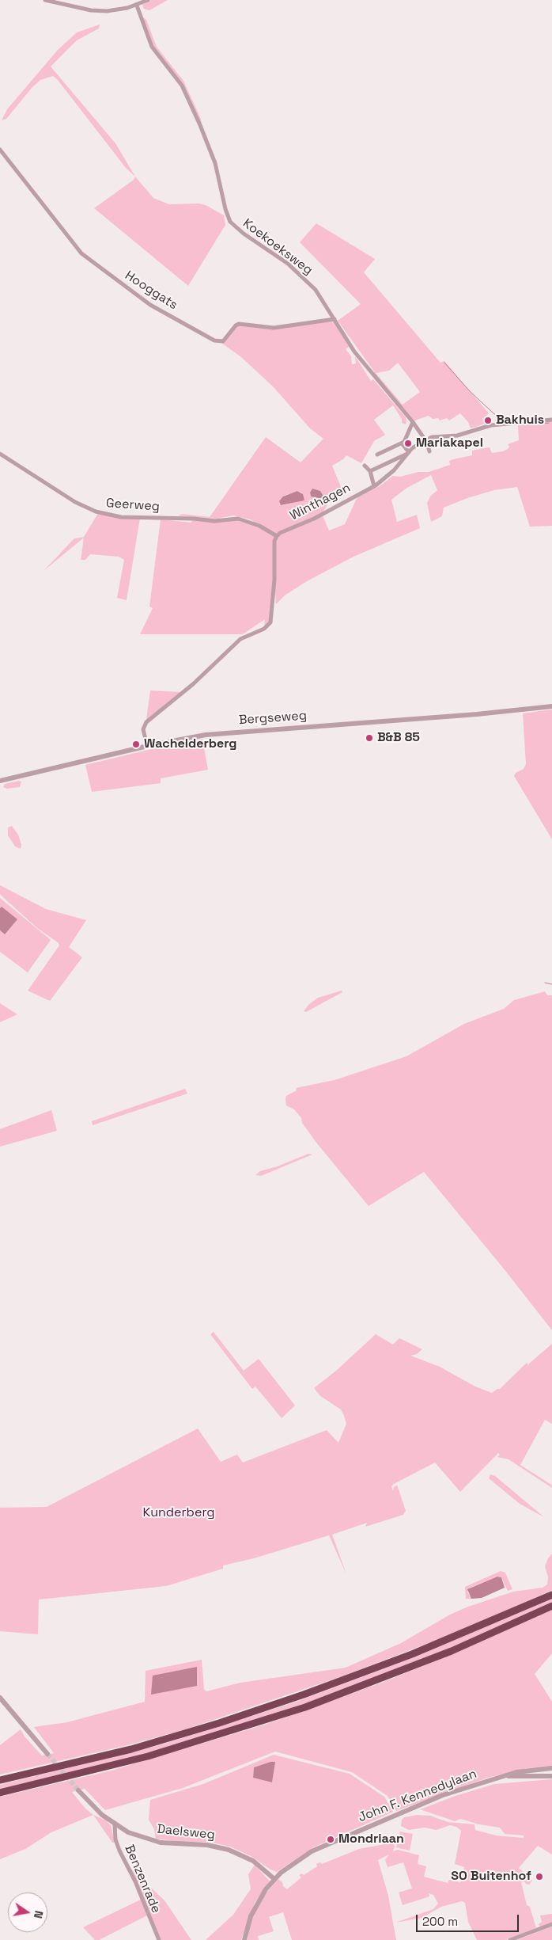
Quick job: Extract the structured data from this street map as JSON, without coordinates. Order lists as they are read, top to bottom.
{
  "streets": {
    "street": [
      "Koekoeksweg",
      "Hooggats",
      "Winthagen",
      "Geerweg",
      "Bergseweg",
      "John F. Kennedylaan",
      "Daelsweg",
      "Benzenrade"
    ]
  },
  "crossings": [
    ["Koekoeksweg", "Hooggats"],
    ["Winthagen", "Geerweg"],
    ["John F. Kennedylaan", "Daelsweg"],
    ["Daelsweg", "Benzenrade"]
  ],
  "parks": ["Kunderberg"],
  "places": [
    "Bakhuis",
    "Mariakapel",
    "B&B 85",
    "Wachelderberg",
    "Mondriaan",
    "SO Buitenhof"
  ],
  "scale_bar": "200 m",
  "north": "right"
}
